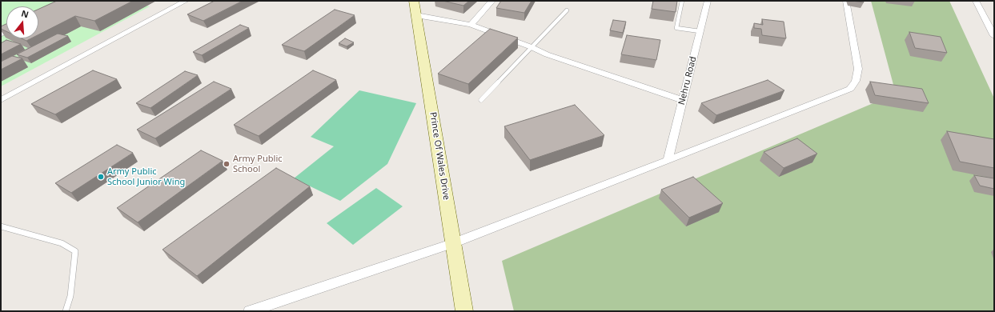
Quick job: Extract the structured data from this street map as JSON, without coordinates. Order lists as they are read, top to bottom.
{
  "streets": {
    "main road": ["Prince Of Wales Drive"],
    "street": ["Nehru Road"]
  },
  "places": ["Army Public School", "Army Public School Junior Wing"],
  "north": "top"
}
